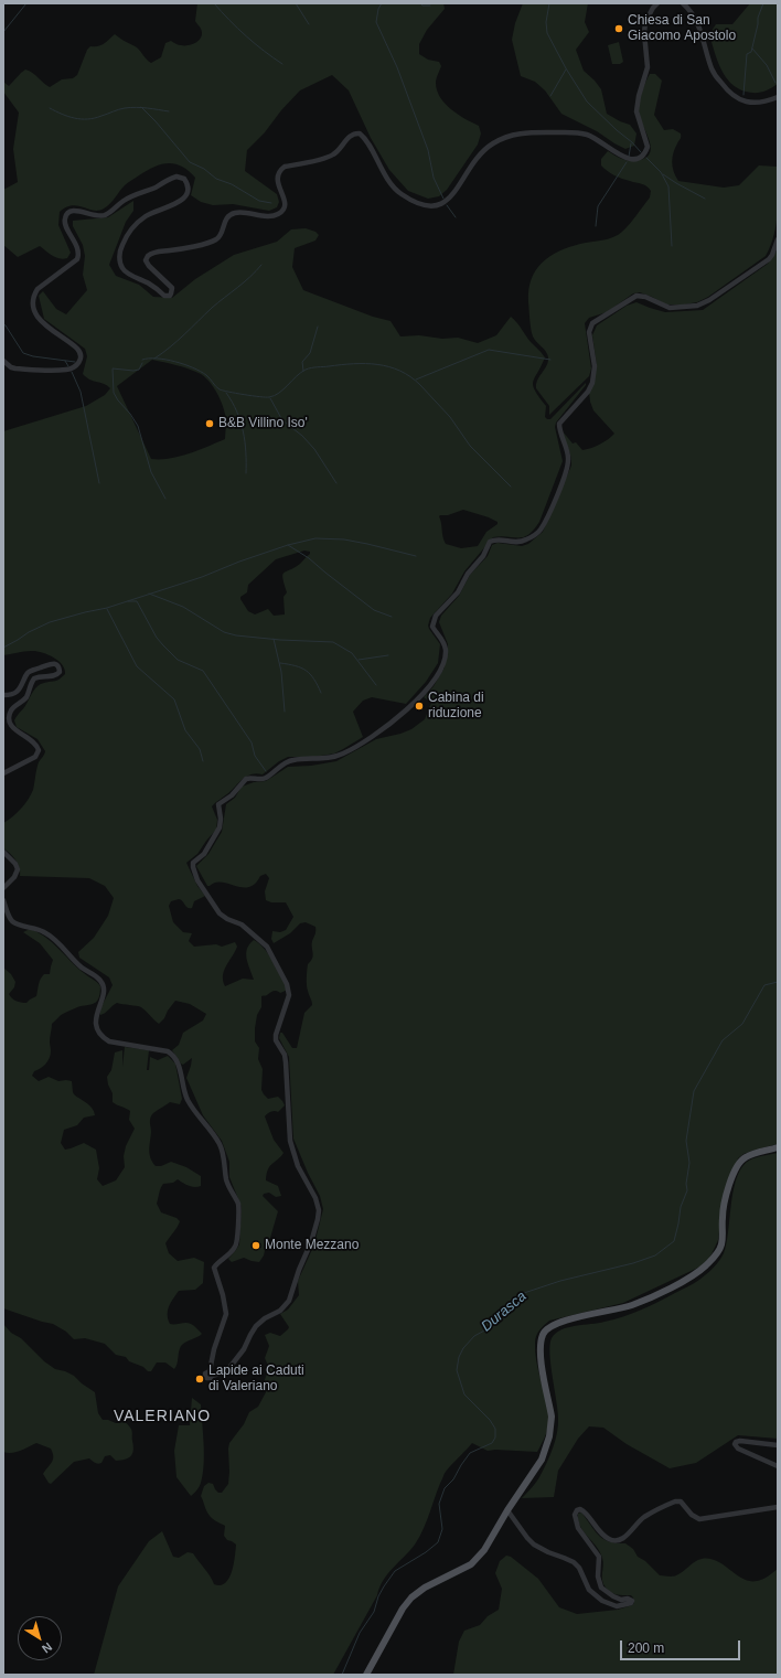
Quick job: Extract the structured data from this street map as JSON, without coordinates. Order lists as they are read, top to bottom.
{
  "districts": ["VALERIANO"],
  "water": ["Durasca"],
  "places": [
    "Chiesa di San Giacomo Apostolo",
    "B&B Villino Iso'",
    "Cabina di riduzione",
    "Monte Mezzano",
    "Lapide ai Caduti di Valeriano"
  ],
  "scale_bar": "200 m",
  "north": "bottom right"
}
